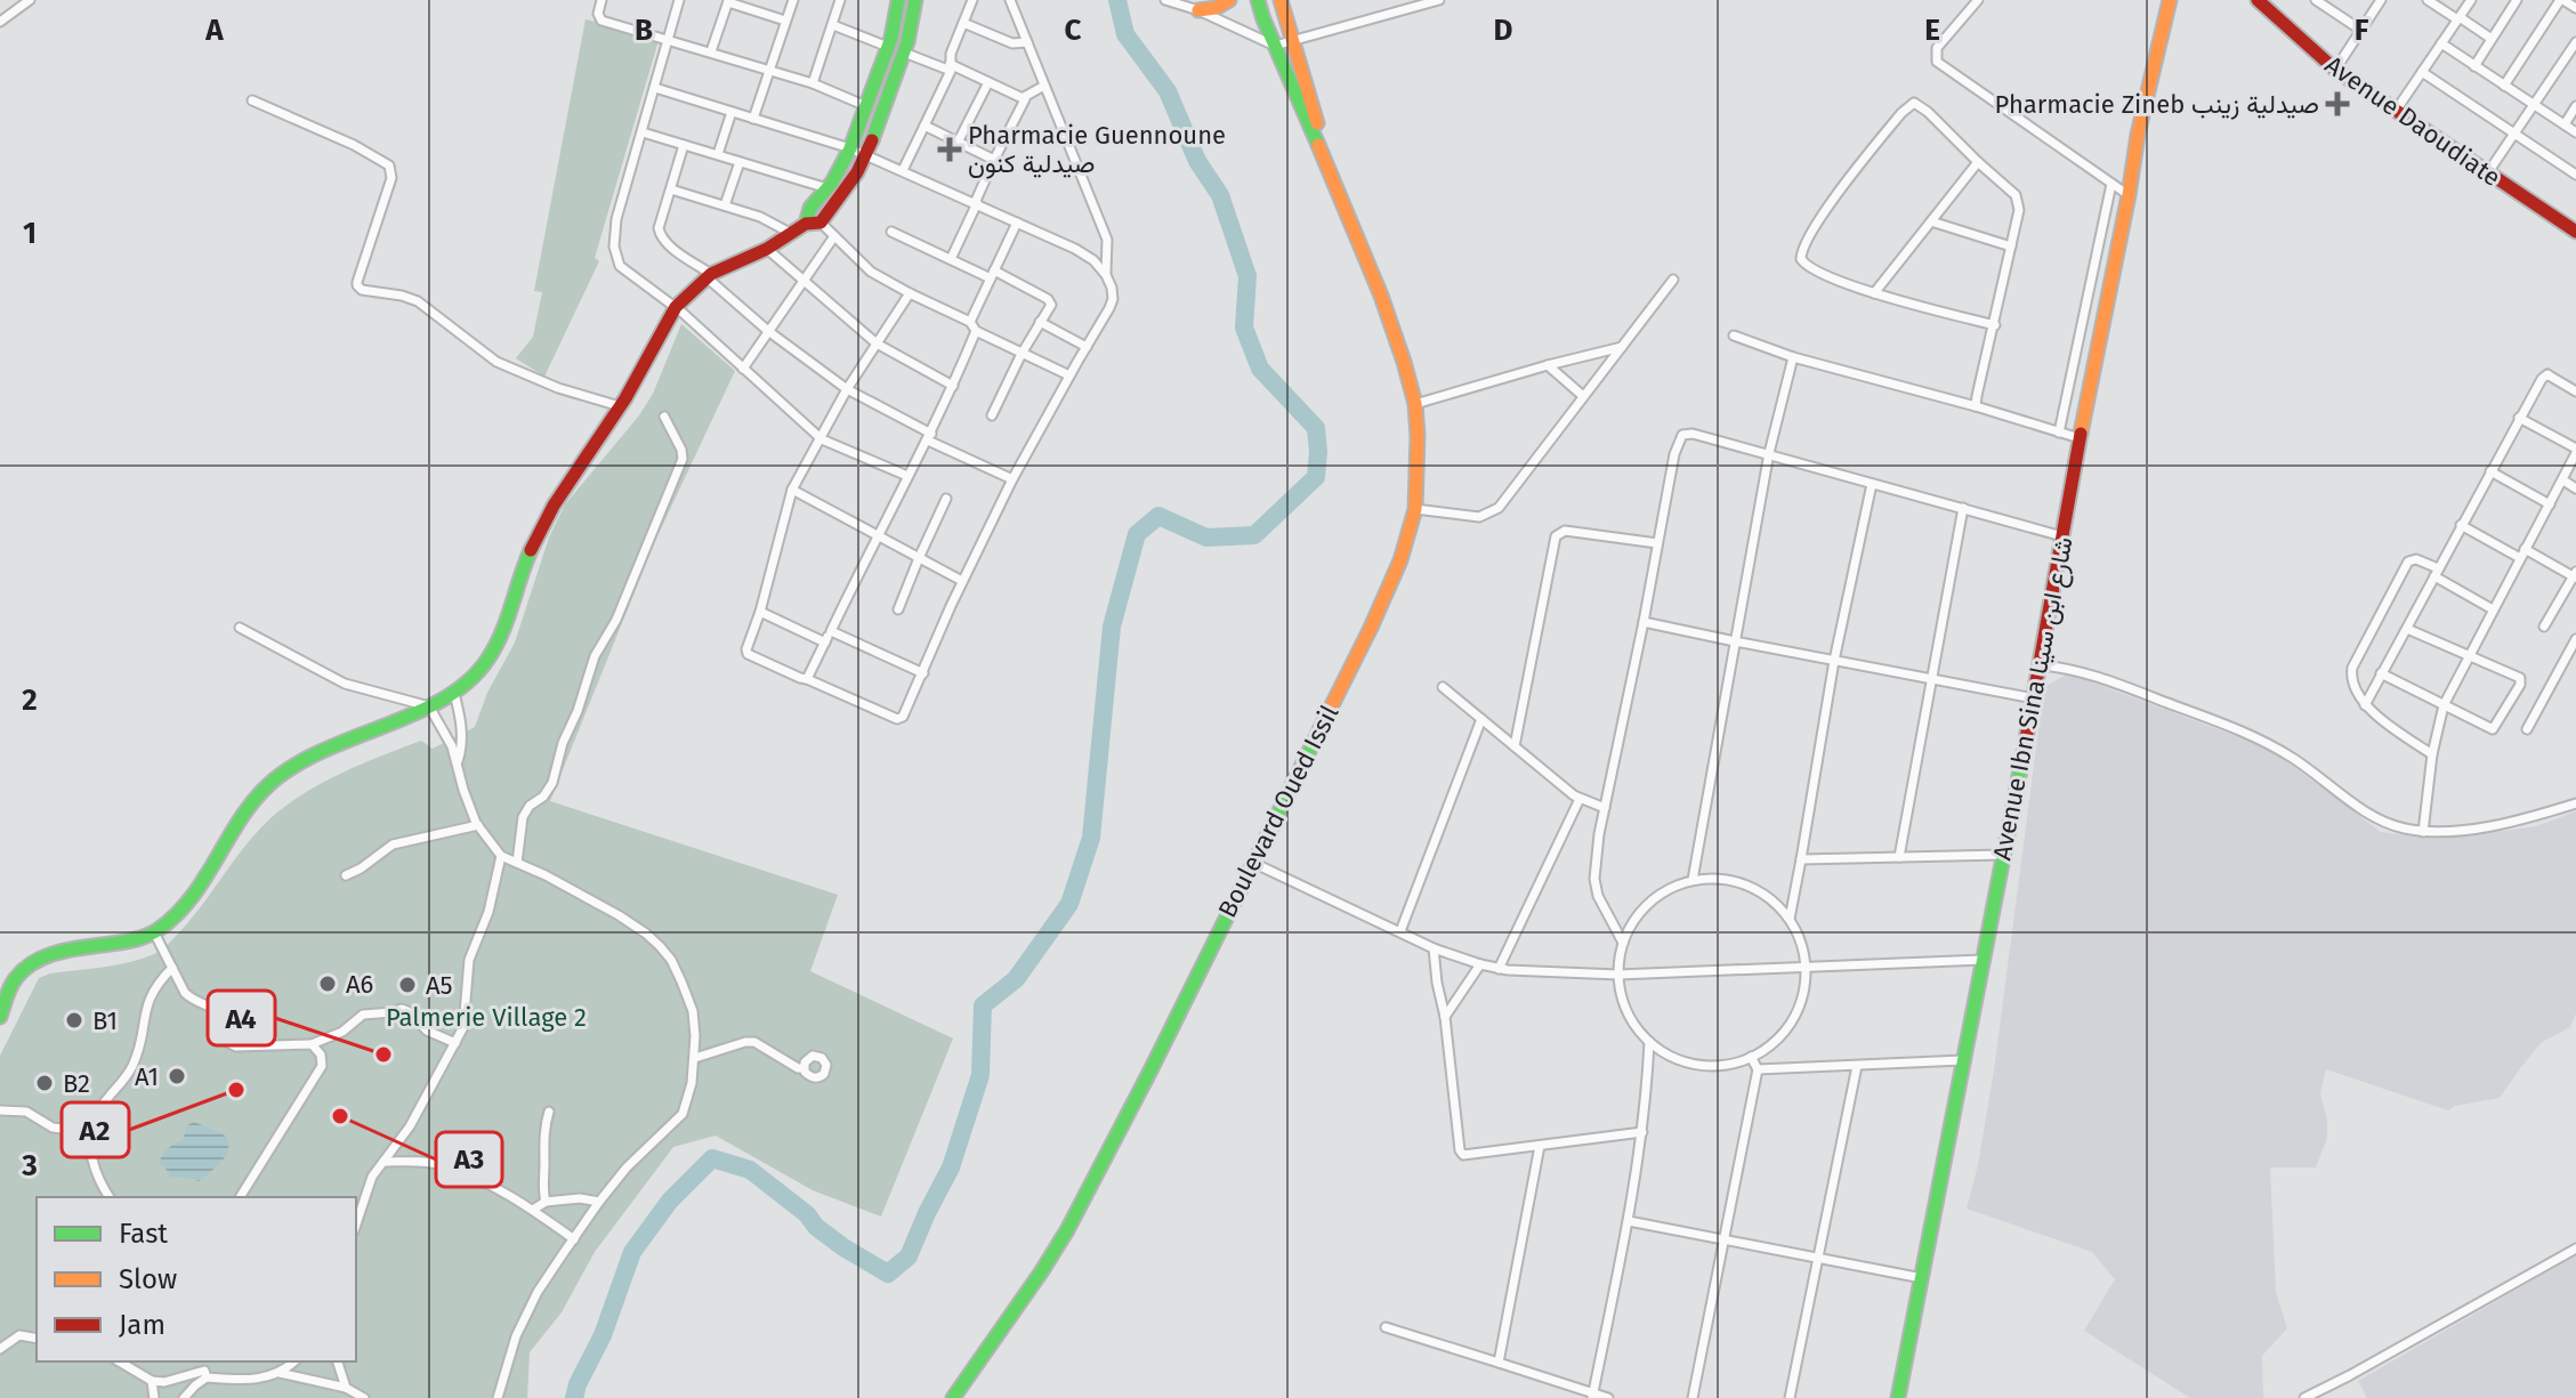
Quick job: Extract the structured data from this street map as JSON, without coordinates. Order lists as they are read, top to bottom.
{
  "streets": {
    "street": ["Avenue Daoudiate", "Avenue Ibn Sina شارع ابن سينا", "Boulevard Oued Issil"]
  },
  "parks": ["Palmerie Village 2"],
  "places": {
    "health": ["Pharmacie Zineb صيدلية زينب", "Pharmacie Guennoune صيدلية كنون"],
    "other": [
      "A6",
      "A5",
      "B1",
      "A4",
      "A1",
      "B2",
      "A2",
      "A3"
    ]
  },
  "legend": ["Fast", "Slow", "Jam"],
  "grid": {
    "columns": [
      "A",
      "B",
      "C",
      "D",
      "E",
      "F"
    ],
    "rows": ["1", "2", "3"]
  }
}
